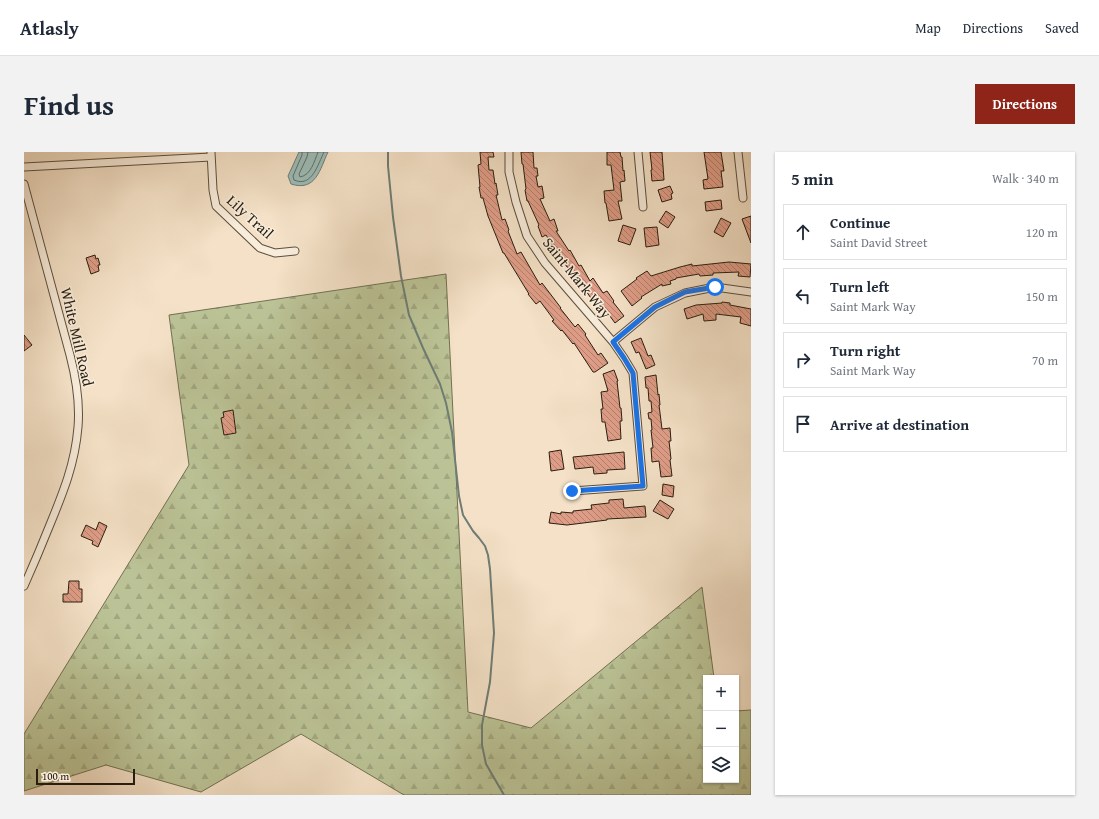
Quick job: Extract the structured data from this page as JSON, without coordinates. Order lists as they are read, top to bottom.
{
  "streets": {
    "street": ["Lily Trail", "Saint Mark Way", "White Mill Road"]
  },
  "scale_bar": "100 m",
  "page": {
    "header": "Atlasly",
    "nav": ["Map", "Directions", "Saved"],
    "title": "Find us",
    "buttons": "Directions",
    "heading": ["5 min", "Walk · 340 m"],
    "list": [
      ["Continue", "Saint David Street", "120 m"],
      ["Turn left", "Saint Mark Way", "150 m"],
      ["Turn right", "Saint Mark Way", "70 m"],
      "Arrive at destination"
    ],
    "map_buttons": ["+", "−"],
    "scale": "100 m"
  }
}
